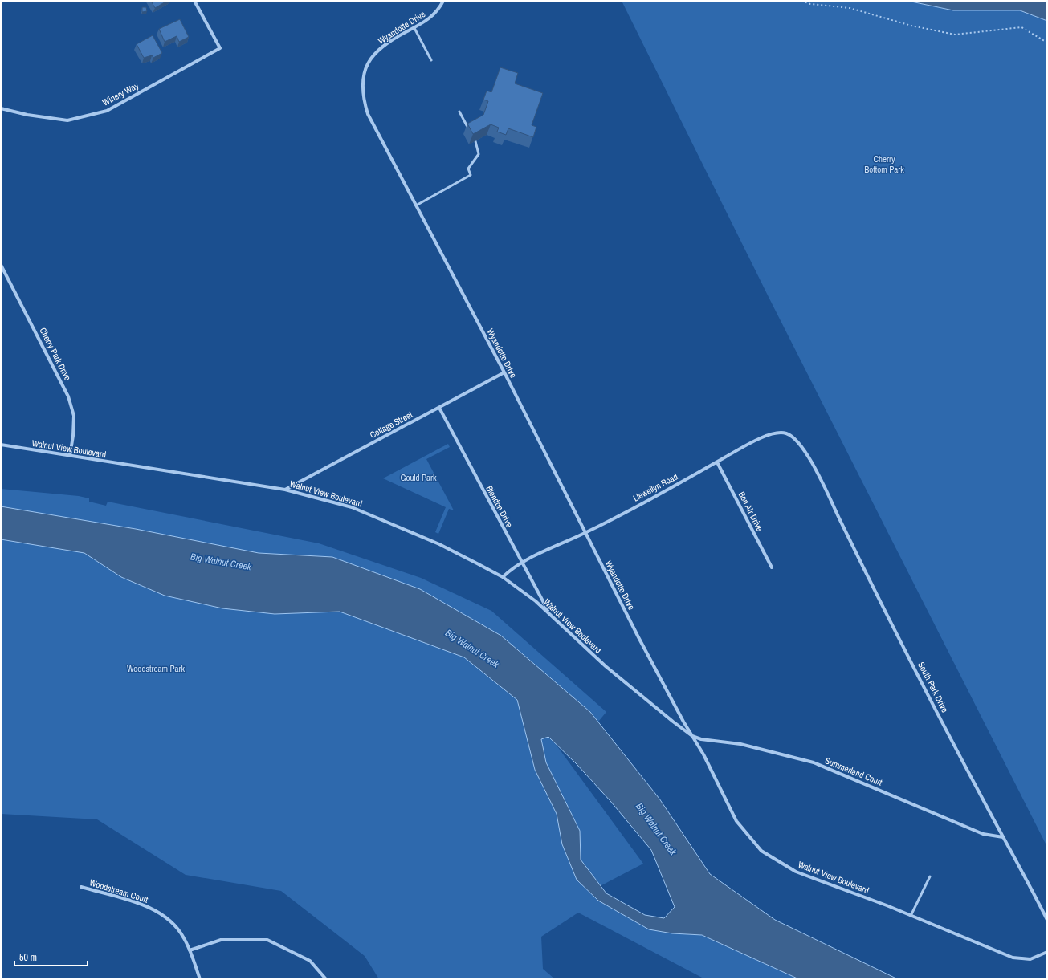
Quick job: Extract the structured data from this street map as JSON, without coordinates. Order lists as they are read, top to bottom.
{
  "streets": {
    "street": [
      "Wyandotte Drive",
      "Winery Way",
      "Cherry Park Drive",
      "Cottage Street",
      "Walnut View Boulevard",
      "Llewellyn Road",
      "Blendon Drive",
      "Bon Air Drive",
      "South Park Drive",
      "Summerland Court",
      "Woodstream Court"
    ]
  },
  "crossings": [
    ["Wyandotte Drive", "Cottage Street"],
    ["Wyandotte Drive", "Walnut View Boulevard"],
    ["Wyandotte Drive", "Llewellyn Road"],
    ["Wyandotte Drive", "Summerland Court"],
    ["Cherry Park Drive", "Walnut View Boulevard"],
    ["Cottage Street", "Walnut View Boulevard"],
    ["Cottage Street", "Blendon Drive"],
    ["Walnut View Boulevard", "Llewellyn Road"],
    ["Walnut View Boulevard", "Blendon Drive"],
    ["Walnut View Boulevard", "Summerland Court"],
    ["Llewellyn Road", "Blendon Drive"],
    ["Llewellyn Road", "Bon Air Drive"],
    ["Llewellyn Road", "South Park Drive"],
    ["South Park Drive", "Summerland Court"]
  ],
  "water": ["Big Walnut Creek"],
  "parks": ["Cherry Bottom Park", "Gould Park", "Woodstream Park"],
  "scale_bar": "50 m"
}
